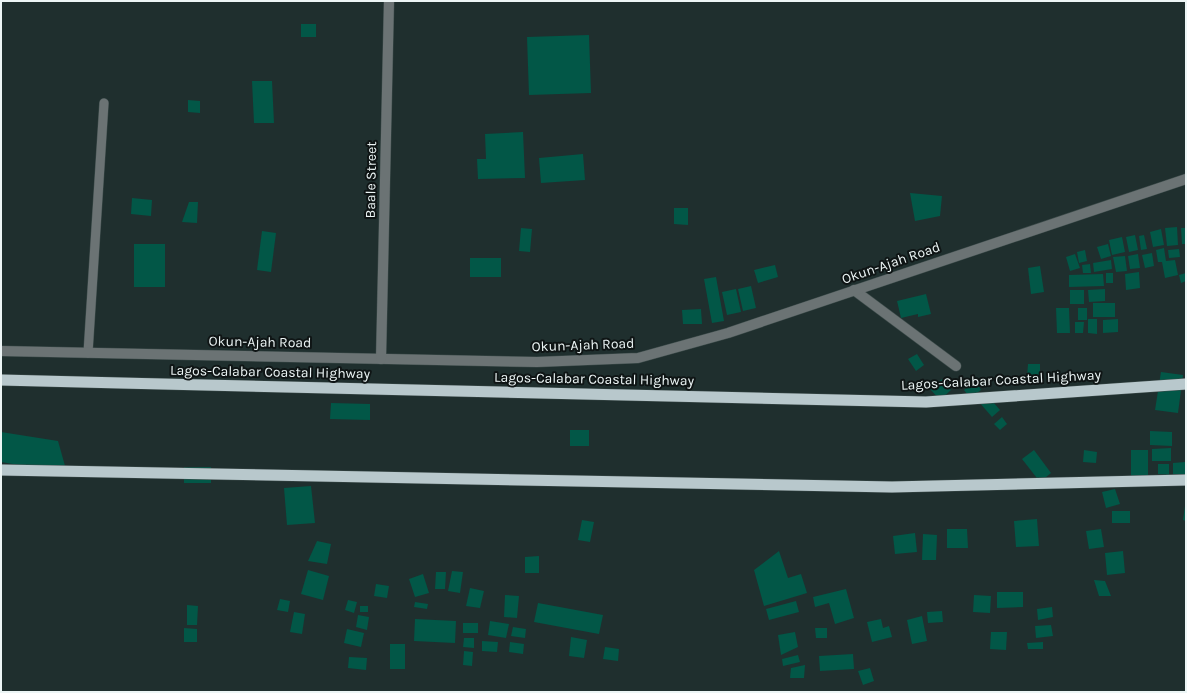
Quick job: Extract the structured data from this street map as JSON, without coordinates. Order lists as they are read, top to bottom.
{
  "streets": {
    "highway": ["Lagos-Calabar Coastal Highway"],
    "street": ["Baale Street", "Okun-Ajah Road"]
  },
  "crossings": [
    ["Baale Street", "Okun-Ajah Road"]
  ]
}
